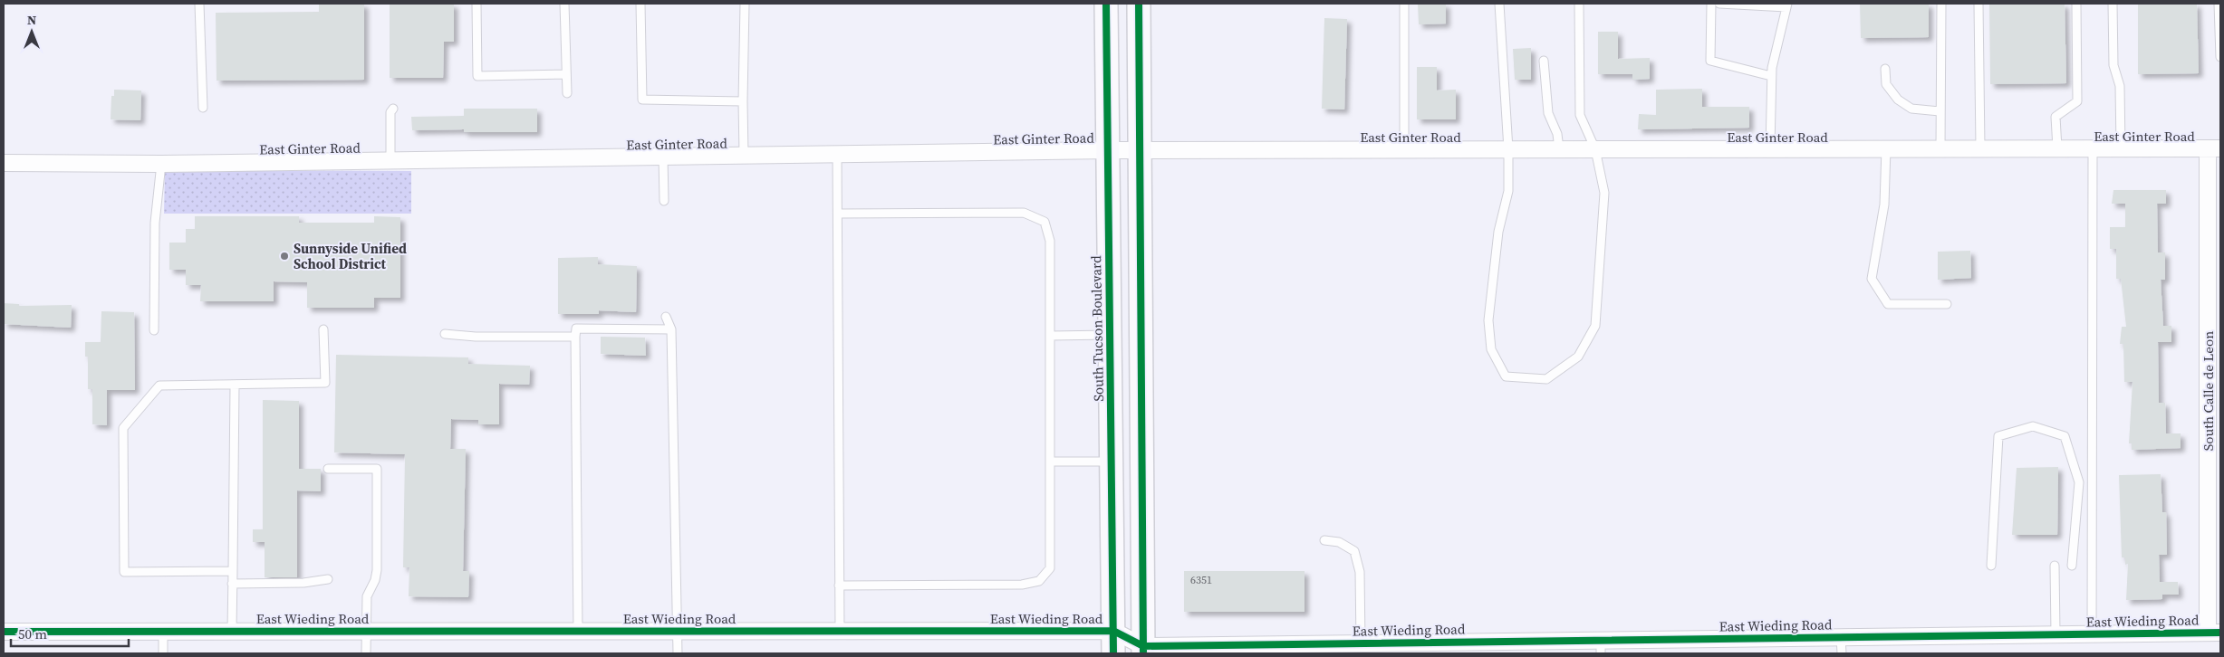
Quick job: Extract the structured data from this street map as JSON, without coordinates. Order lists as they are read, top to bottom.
{
  "streets": {
    "main road": ["South Tucson Boulevard"],
    "street": ["East Ginter Road", "South Calle de Leon", "East Wieding Road"]
  },
  "crossings": [
    ["East Ginter Road", "South Tucson Boulevard"],
    ["East Ginter Road", "South Calle de Leon"],
    ["South Tucson Boulevard", "East Wieding Road"],
    ["South Calle de Leon", "East Wieding Road"]
  ],
  "places": ["Sunnyside Unified School District"],
  "house_numbers": ["6351"],
  "scale_bar": "50 m",
  "north": "top"
}
